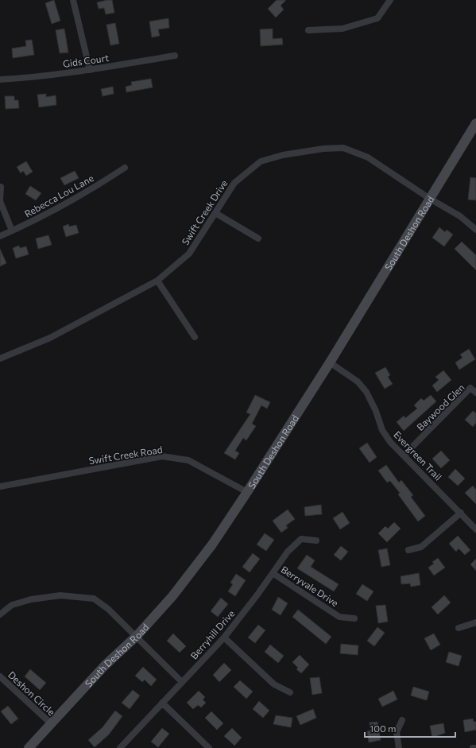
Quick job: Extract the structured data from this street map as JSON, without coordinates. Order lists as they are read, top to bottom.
{
  "streets": {
    "street": [
      "Gids Court",
      "Rebecca Lou Lane",
      "Swift Creek Drive",
      "South Deshon Road",
      "Baywood Glen",
      "Swift Creek Road",
      "Evergreen Trail",
      "Berryvale Drive",
      "Berryhill Drive",
      "Deshon Circle"
    ]
  },
  "crossings": [
    ["Swift Creek Drive", "South Deshon Road"],
    ["South Deshon Road", "Swift Creek Road"],
    ["South Deshon Road", "Evergreen Trail"],
    ["South Deshon Road", "Deshon Circle"],
    ["Baywood Glen", "Evergreen Trail"],
    ["Berryvale Drive", "Berryhill Drive"]
  ],
  "scale_bar": "100 m"
}
